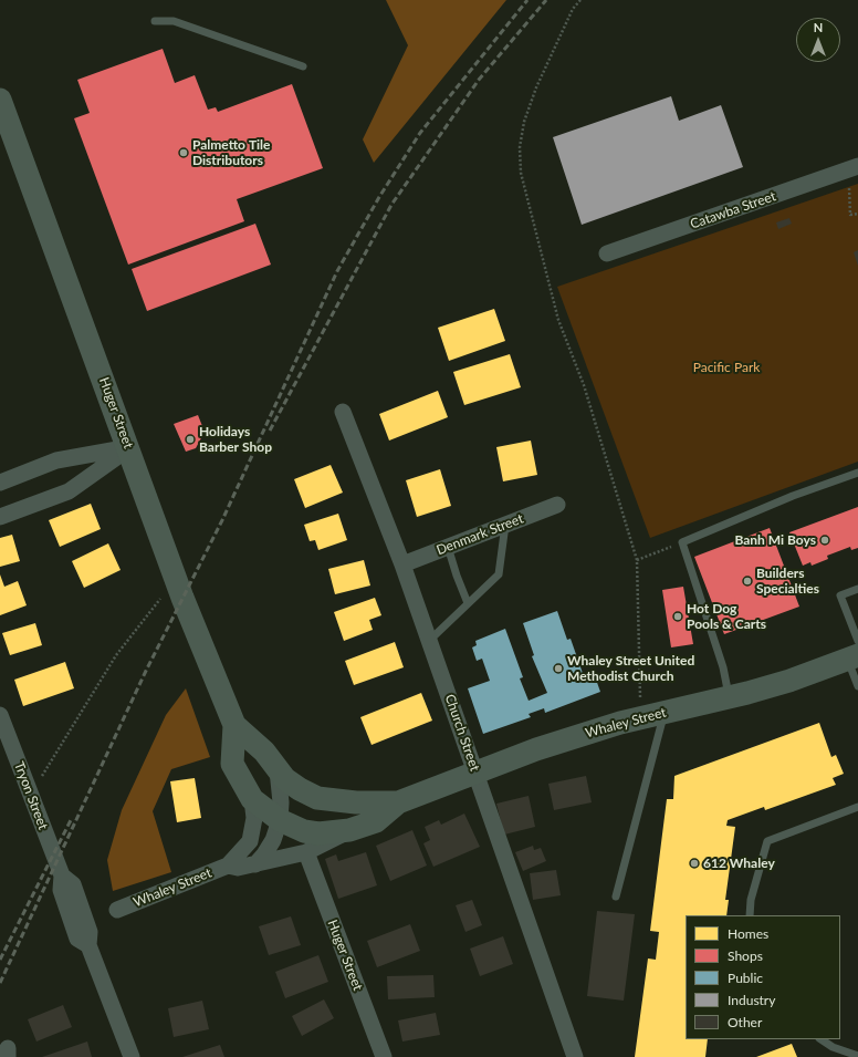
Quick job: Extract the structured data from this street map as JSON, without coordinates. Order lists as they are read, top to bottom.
{
  "streets": {
    "main road": ["Huger Street", "Whaley Street"],
    "street": [
      "Catawba Street",
      "Denmark Street",
      "Church Street",
      "Tryon Street"
    ]
  },
  "crossings": [
    ["Huger Street", "Whaley Street"],
    ["Denmark Street", "Church Street"],
    ["Whaley Street", "Church Street"]
  ],
  "parks": ["Pacific Park"],
  "places": [
    "Palmetto Tile Distributors",
    "Holidays Barber Shop",
    "Banh Mi Boys",
    "Builders Specialties",
    "Hot Dog Pools & Carts",
    "Whaley Street United Methodist Church",
    "612 Whaley"
  ],
  "legend": [
    "Homes",
    "Shops",
    "Public",
    "Industry",
    "Other"
  ],
  "north": "top"
}
